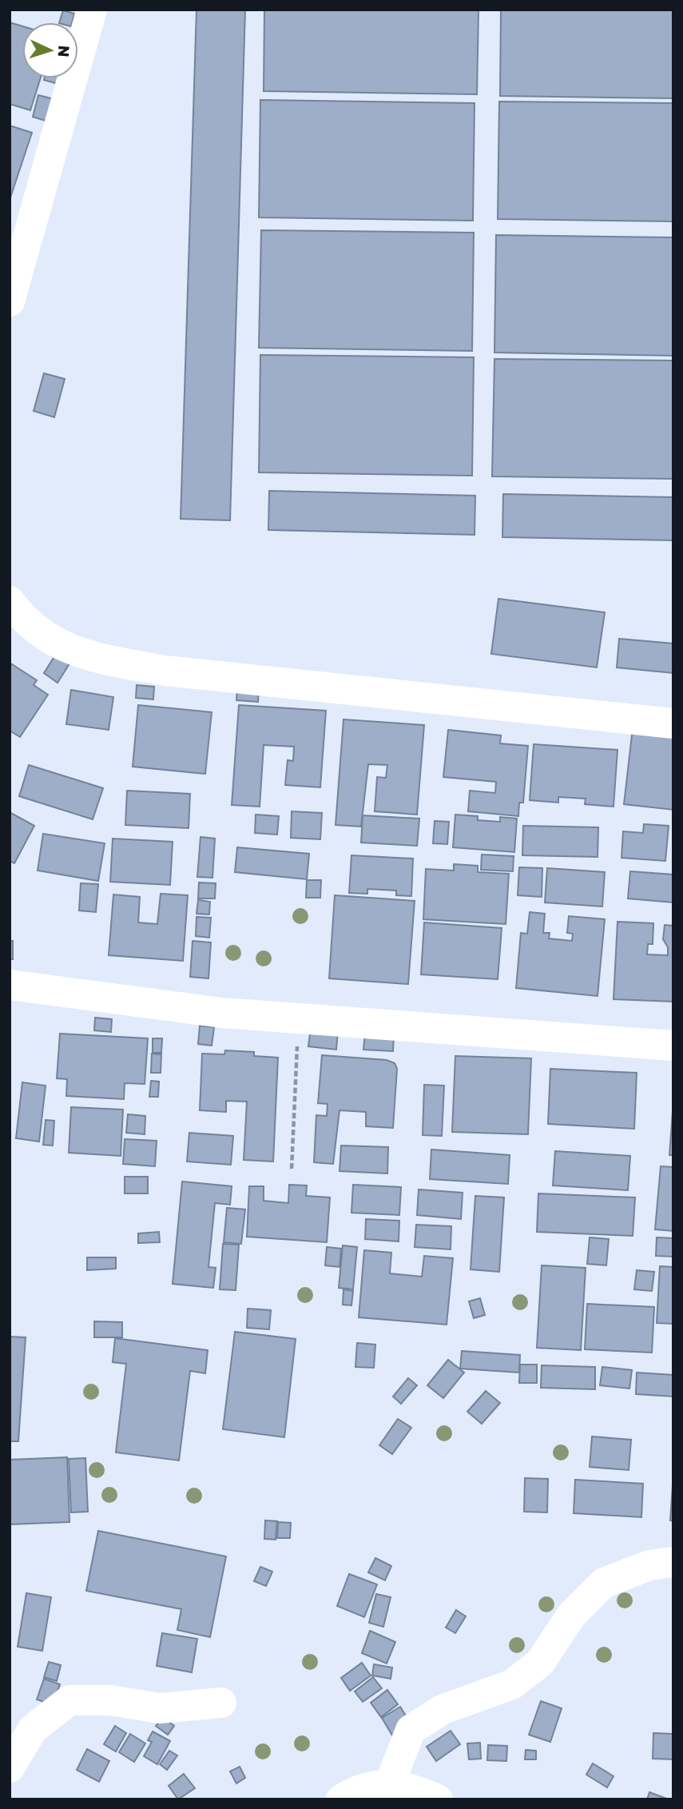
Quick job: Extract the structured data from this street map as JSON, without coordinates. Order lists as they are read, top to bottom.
{
  "north": "right"
}
